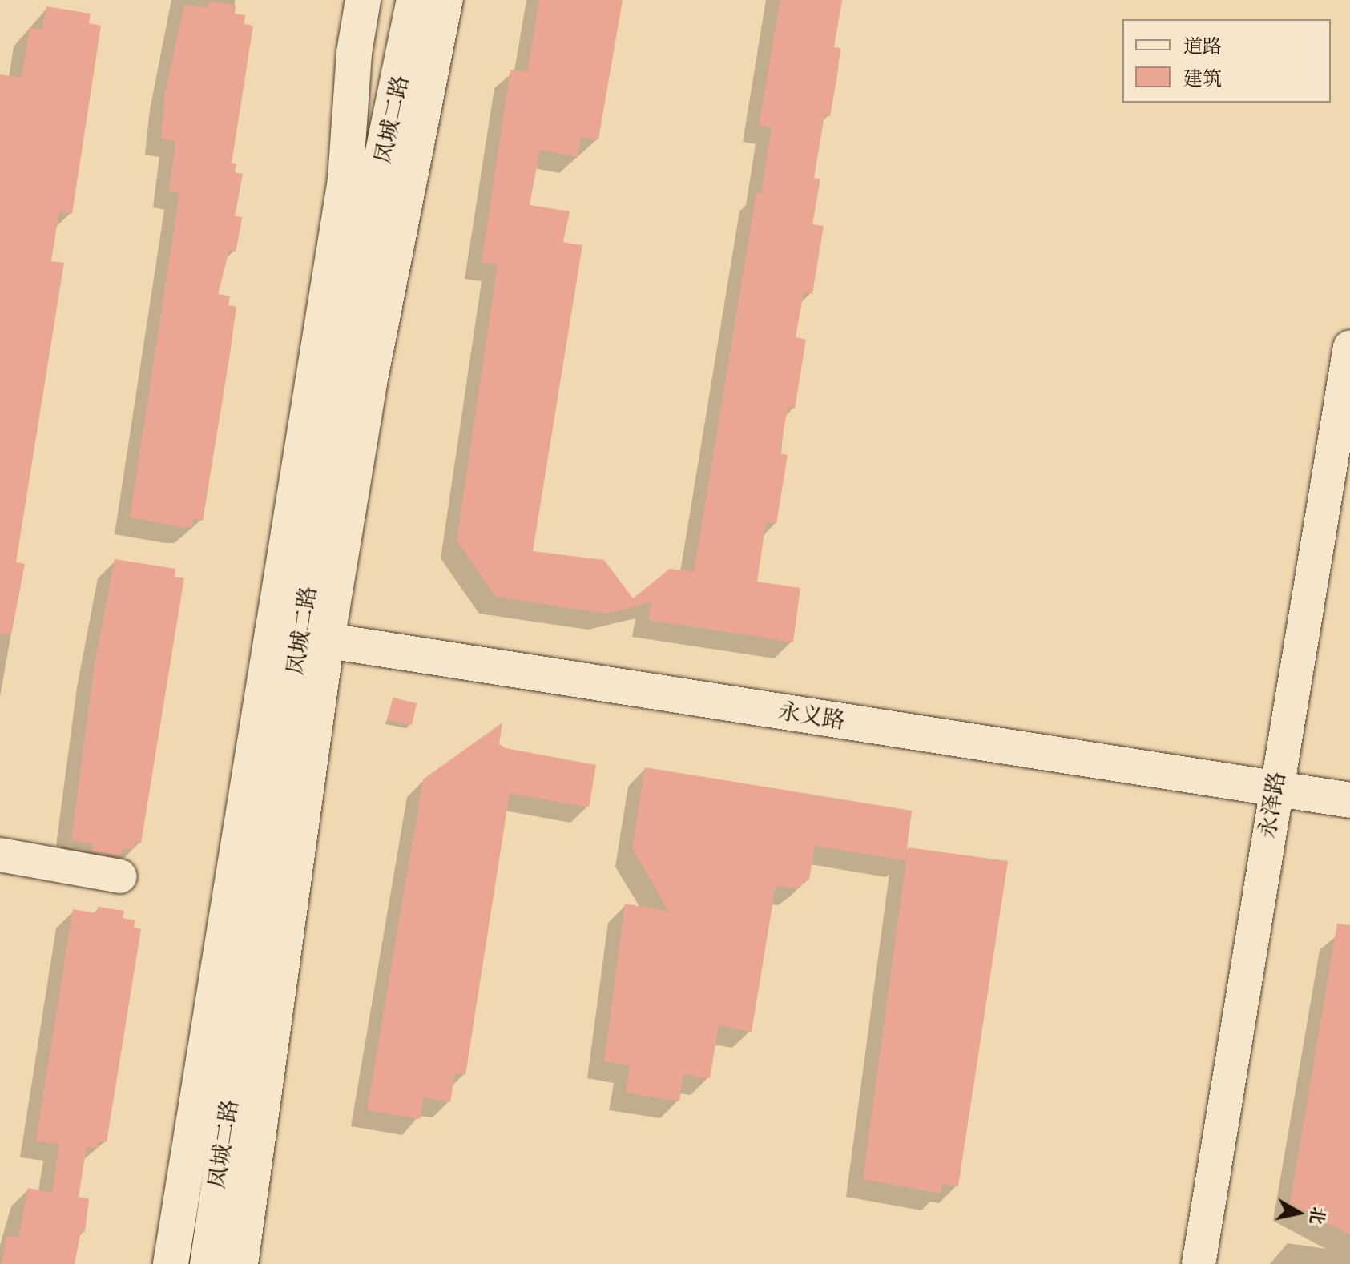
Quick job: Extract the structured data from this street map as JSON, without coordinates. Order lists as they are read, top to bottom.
{
  "streets": {
    "main road": ["凤城二路", "永义路"],
    "street": ["永泽路"]
  },
  "crossings": [
    ["凤城二路", "永义路"],
    ["永义路", "永泽路"]
  ],
  "legend": ["道路", "建筑"],
  "north": "right"
}
